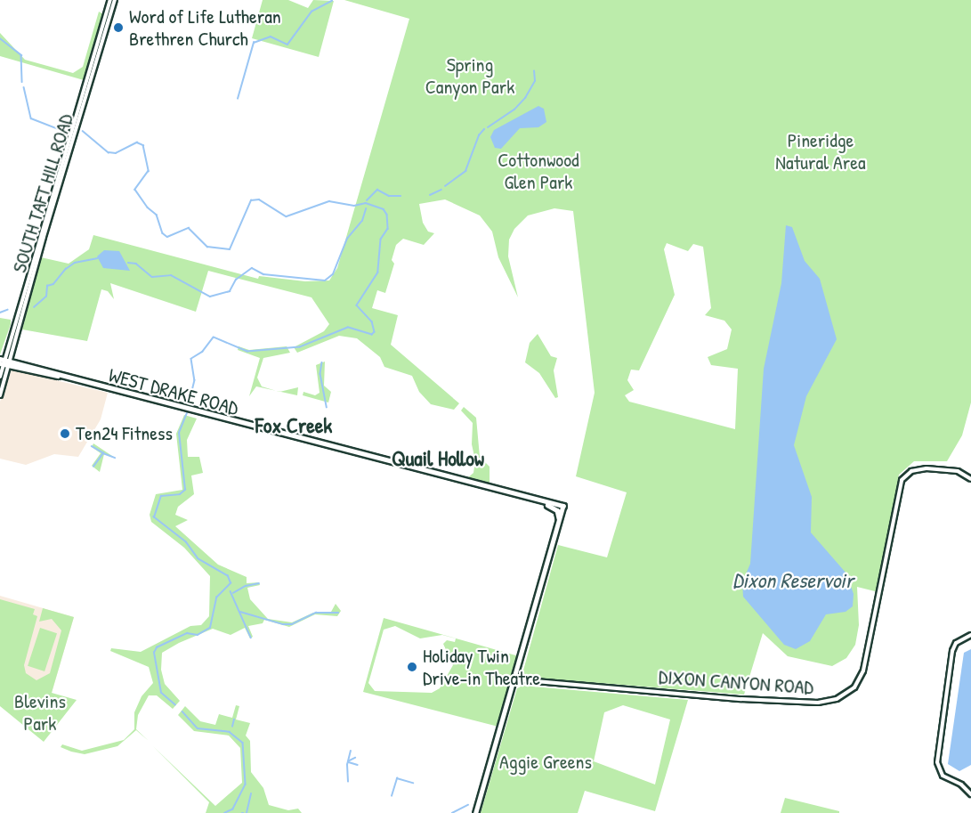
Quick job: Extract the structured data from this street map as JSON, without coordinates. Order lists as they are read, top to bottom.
{
  "streets": {
    "main road": ["WEST DRAKE ROAD"],
    "street": ["SOUTH TAFT HILL ROAD", "DIXON CANYON ROAD"]
  },
  "crossings": [
    ["SOUTH TAFT HILL ROAD", "WEST DRAKE ROAD"]
  ],
  "districts": ["Fox Creek", "Quail Hollow"],
  "water": ["Dixon Reservoir"],
  "parks": [
    "Spring Canyon Park",
    "Pineridge Natural Area",
    "Cottonwood Glen Park",
    "Blevins Park",
    "Aggie Greens"
  ],
  "places": ["Word of Life Lutheran Brethren Church", "Ten24 Fitness", "Holiday Twin Drive-in Theatre"]
}
